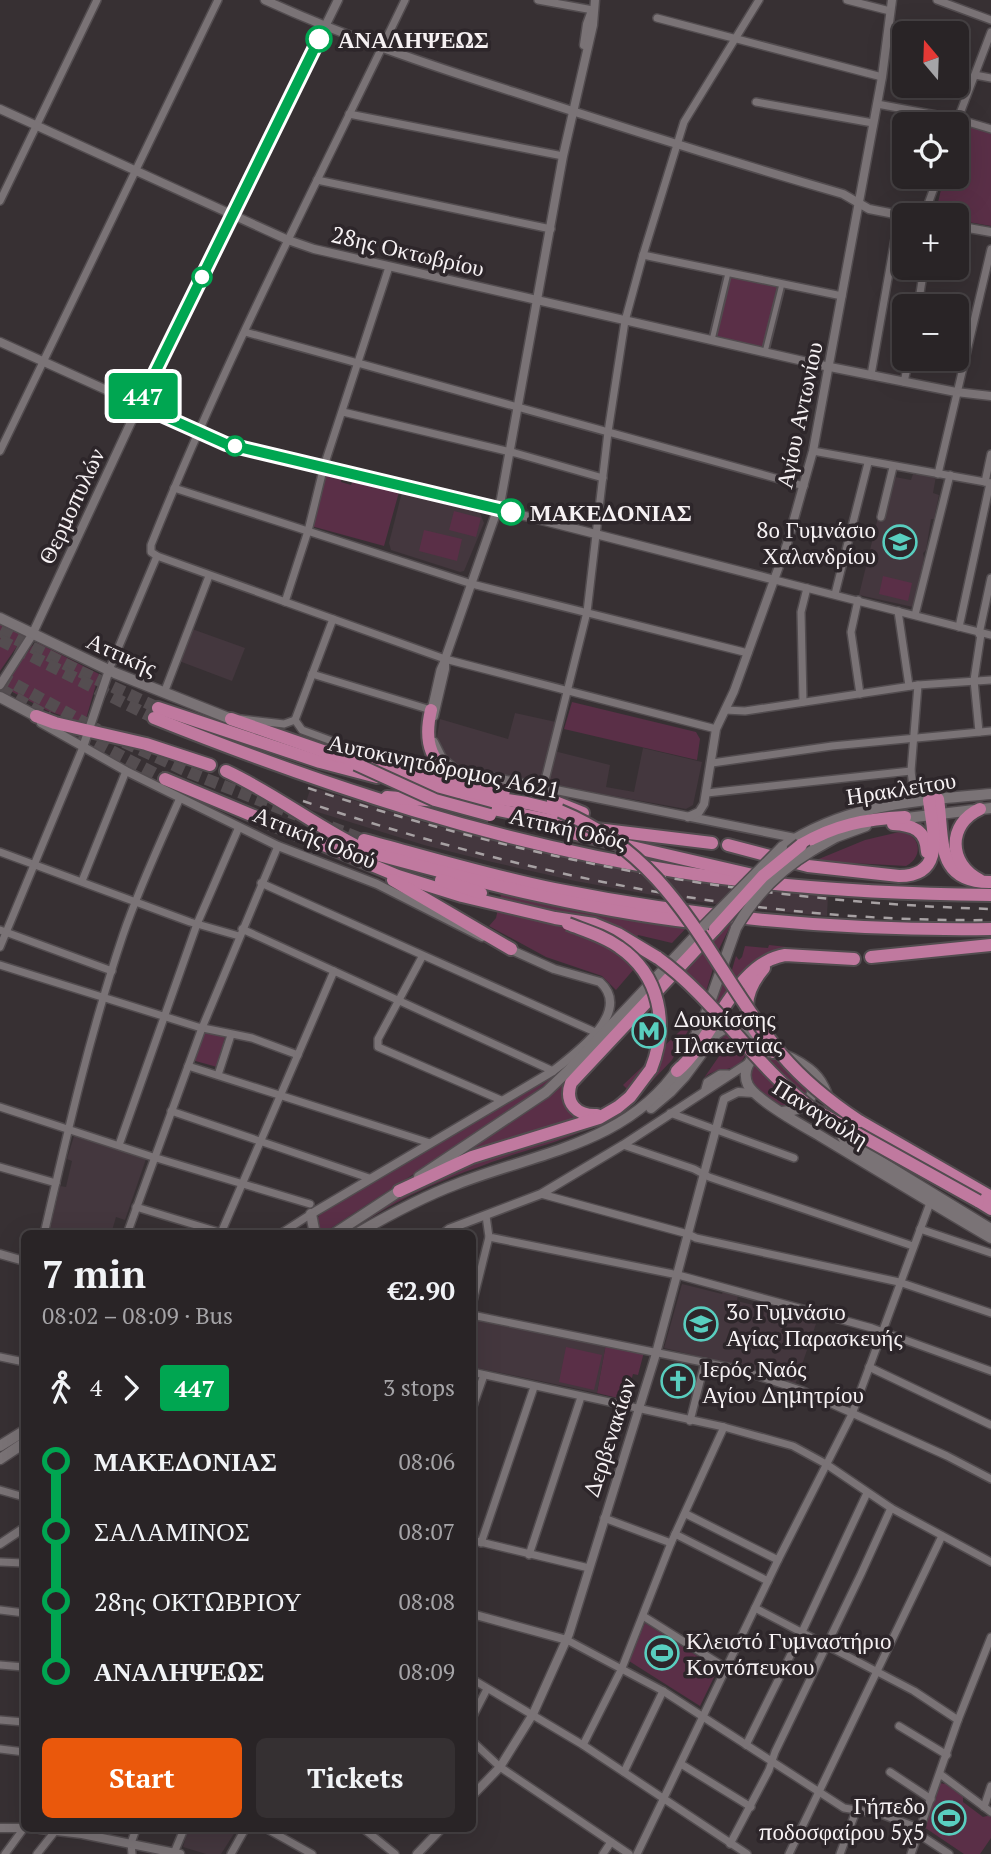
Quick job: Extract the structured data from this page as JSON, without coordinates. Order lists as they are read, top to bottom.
{
  "streets": {
    "highway": ["Αυτοκινητόδρομος Α621", "Αττική Οδός"],
    "main road": [
      "Αττικής",
      "Ηρακλείτου",
      "Αττικής Οδού",
      "Παναγούλη"
    ],
    "street": [
      "28ης Οκτωβρίου",
      "Αγίου Αντωνίου",
      "Θερμοπυλών",
      "Δερβενακίων"
    ]
  },
  "crossings": [
    ["28ης Οκτωβρίου", "Αγίου Αντωνίου"],
    ["28ης Οκτωβρίου", "Θερμοπυλών"],
    ["Θερμοπυλών", "Αττικής"],
    ["Αυτοκινητόδρομος Α621", "Αττική Οδός"]
  ],
  "places": {
    "other": ["ΑΝΑΛΗΨΕΩΣ", "ΜΑΚΕΔΟΝΙΑΣ"],
    "school or university": ["8ο Γυμνάσιο Χαλανδρίου", "3ο Γυμνάσιο Αγίας Παρασκευής"],
    "metro station": ["Δουκίσσης Πλακεντίας"],
    "church": ["Ιερός Ναός Αγίου Δημητρίου"],
    "sports": ["Κλειστό Γυμναστήριο Κοντόπευκου", "Γήπεδο ποδοσφαίρου 5χ5"]
  },
  "lines": ["bus line 447"],
  "north": "top",
  "page": {
    "on_map": "447",
    "map_buttons": ["+", "−"],
    "heading": ["7 min", "08:02 – 08:09 · Bus", "€2.90"],
    "legs": ["4", "447", "3 stops"],
    "list": [
      {
        "name": "ΜΑΚΕΔΟΝΙΑΣ",
        "value": "08:06"
      },
      {
        "name": "ΣΑΛΑΜΙΝΟΣ",
        "value": "08:07"
      },
      {
        "name": "28ης ΟΚΤΩΒΡΙΟΥ",
        "value": "08:08"
      },
      {
        "name": "ΑΝΑΛΗΨΕΩΣ",
        "value": "08:09"
      }
    ],
    "buttons": ["Start", "Tickets"]
  }
}
